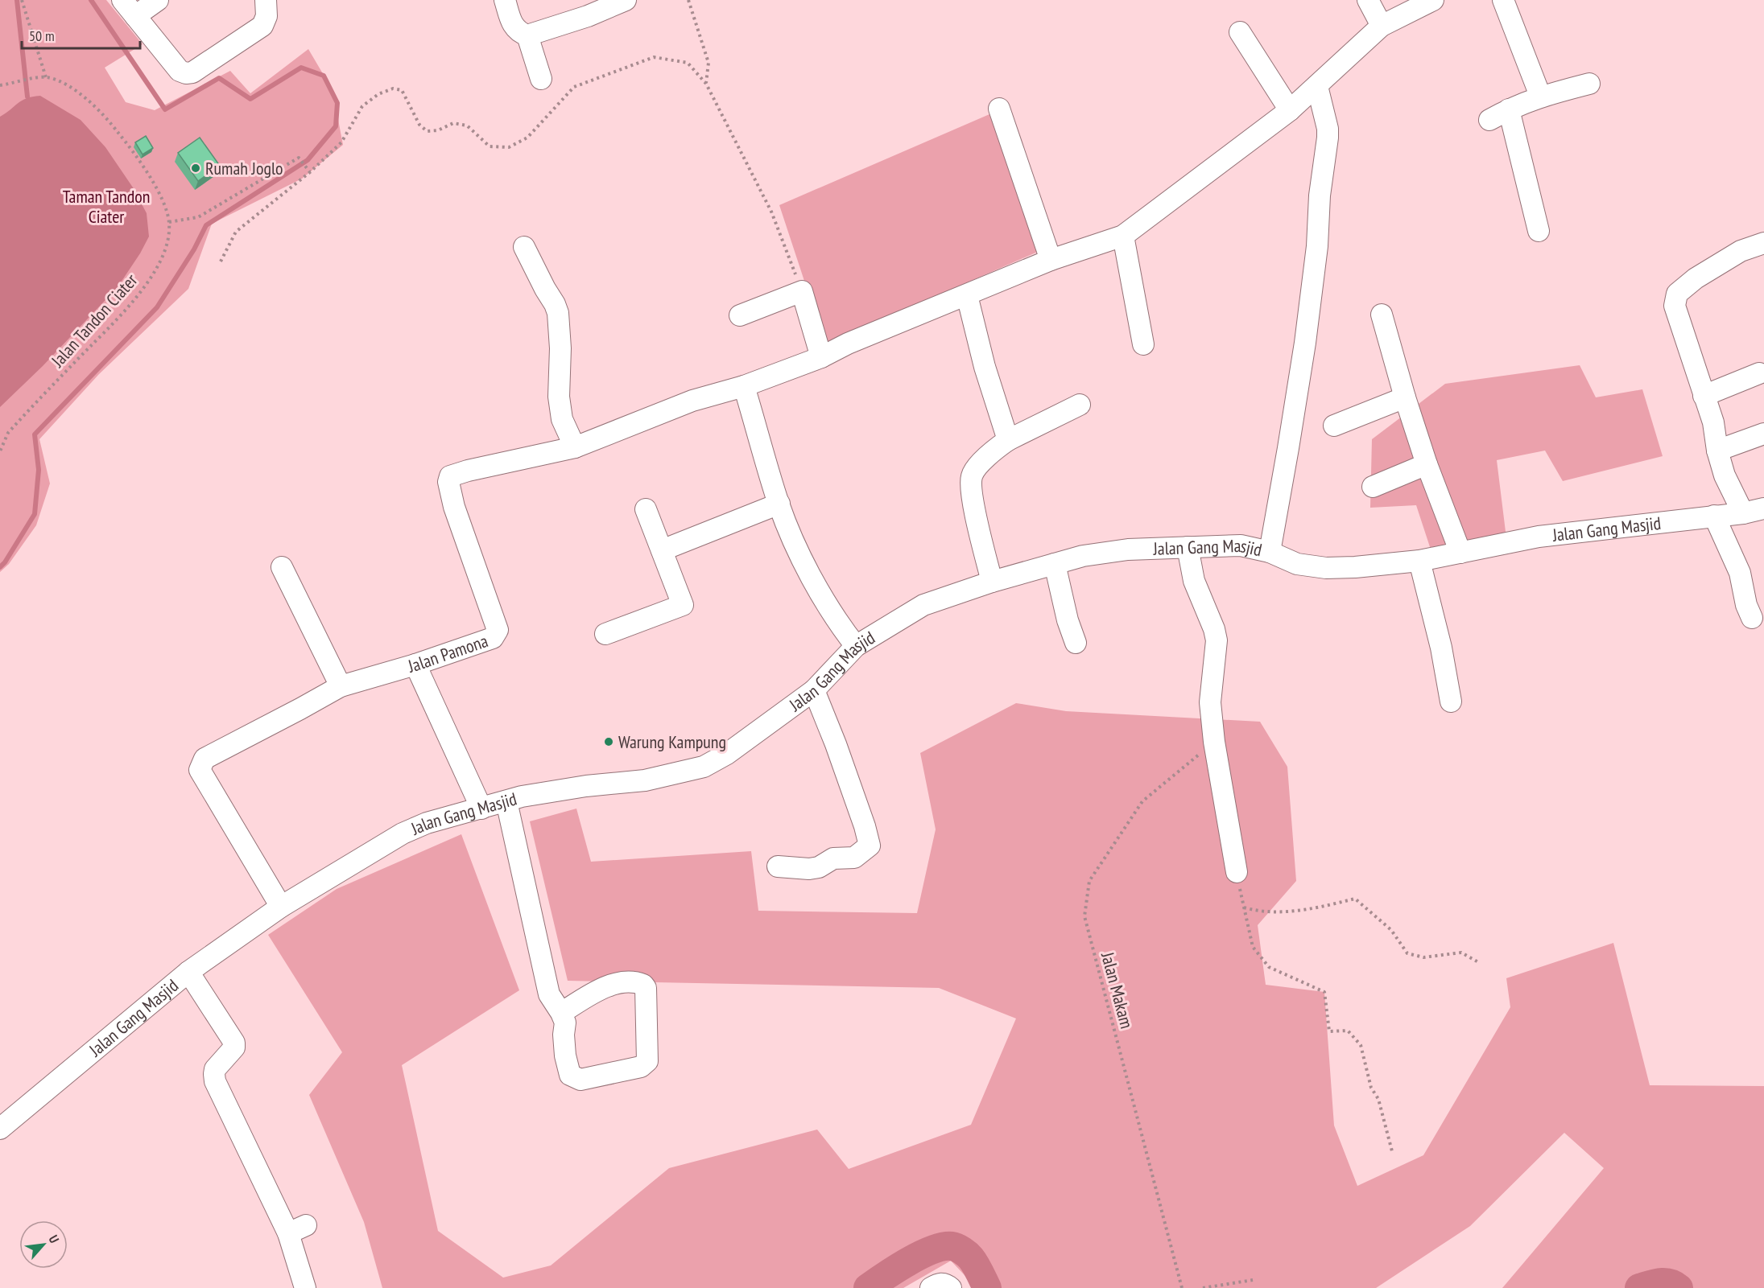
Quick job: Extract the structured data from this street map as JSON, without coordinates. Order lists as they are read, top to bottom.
{
  "streets": {
    "street": ["Jalan Gang Masjid", "Jalan Pamona"],
    "path": ["Jalan Tandon Ciater", "Jalan Makam"]
  },
  "crossings": [
    ["Jalan Gang Masjid", "Jalan Pamona"]
  ],
  "parks": ["Taman Tandon Ciater"],
  "places": ["Rumah Joglo", "Warung Kampung"],
  "scale_bar": "50 m",
  "north": "top right"
}
